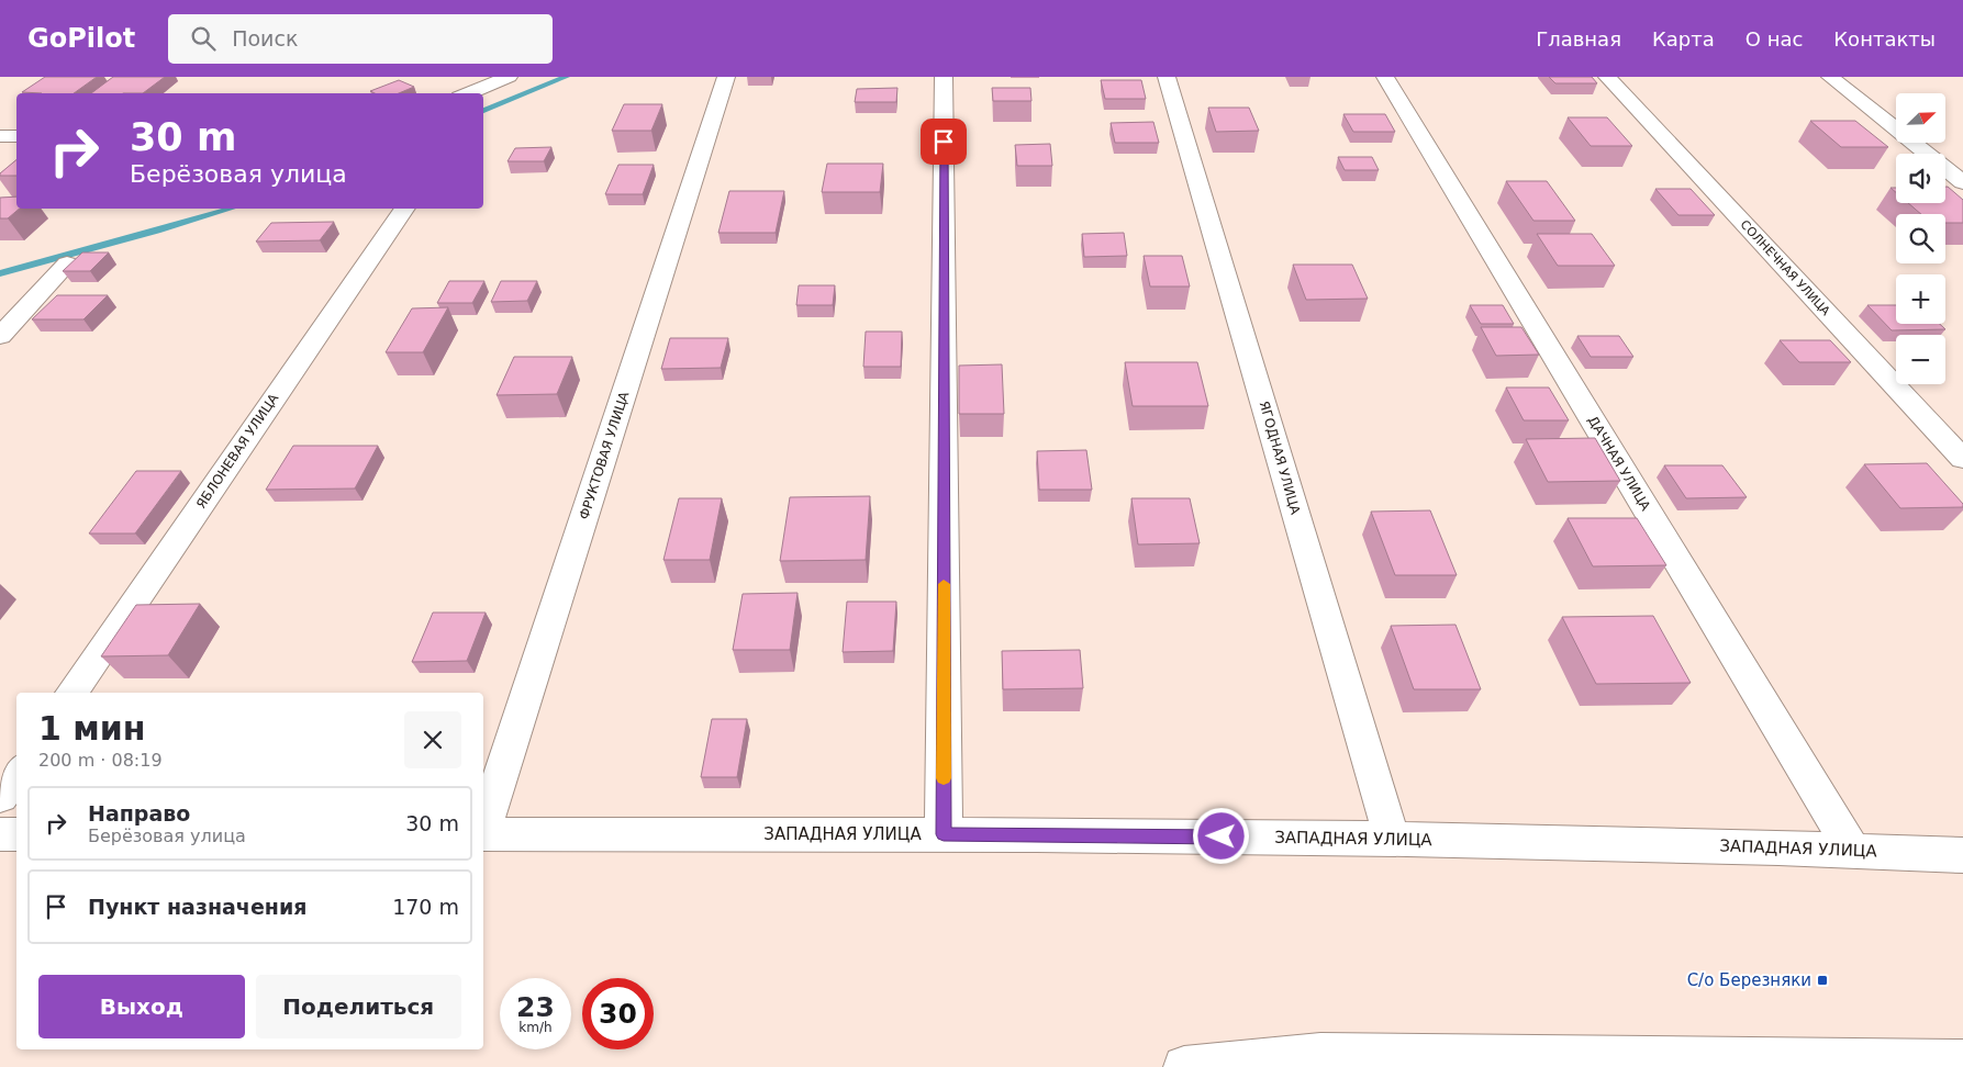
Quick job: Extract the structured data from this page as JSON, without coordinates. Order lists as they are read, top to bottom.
{
  "streets": {
    "street": [
      "СОЛНЕЧНАЯ УЛИЦА",
      "ЯБЛОНЕВАЯ УЛИЦА",
      "ФРУКТОВАЯ УЛИЦА",
      "ЯГОДНАЯ УЛИЦА",
      "ДАЧНАЯ УЛИЦА",
      "ЗАПАДНАЯ УЛИЦА"
    ]
  },
  "crossings": [
    ["ЯГОДНАЯ УЛИЦА", "ЗАПАДНАЯ УЛИЦА"],
    ["ДАЧНАЯ УЛИЦА", "ЗАПАДНАЯ УЛИЦА"]
  ],
  "places": {
    "transit": ["С/о Березняки"]
  },
  "north": "top right",
  "page": {
    "header": "GoPilot",
    "search": "Поиск",
    "nav": [
      "Главная",
      "Карта",
      "О нас",
      "Контакты"
    ],
    "map_buttons": ["+", "−"],
    "turn": ["30 m", "Берёзовая улица"],
    "heading": ["1 мин", "200 m · 08:19"],
    "list": [
      {
        "name": "Направо",
        "note": "Берёзовая улица",
        "value": "30 m"
      },
      {
        "name": "Пункт назначения",
        "value": "170 m"
      }
    ],
    "buttons": ["Выход", "Поделиться"],
    "speed": "23 km/h",
    "limit": "30"
  }
}
